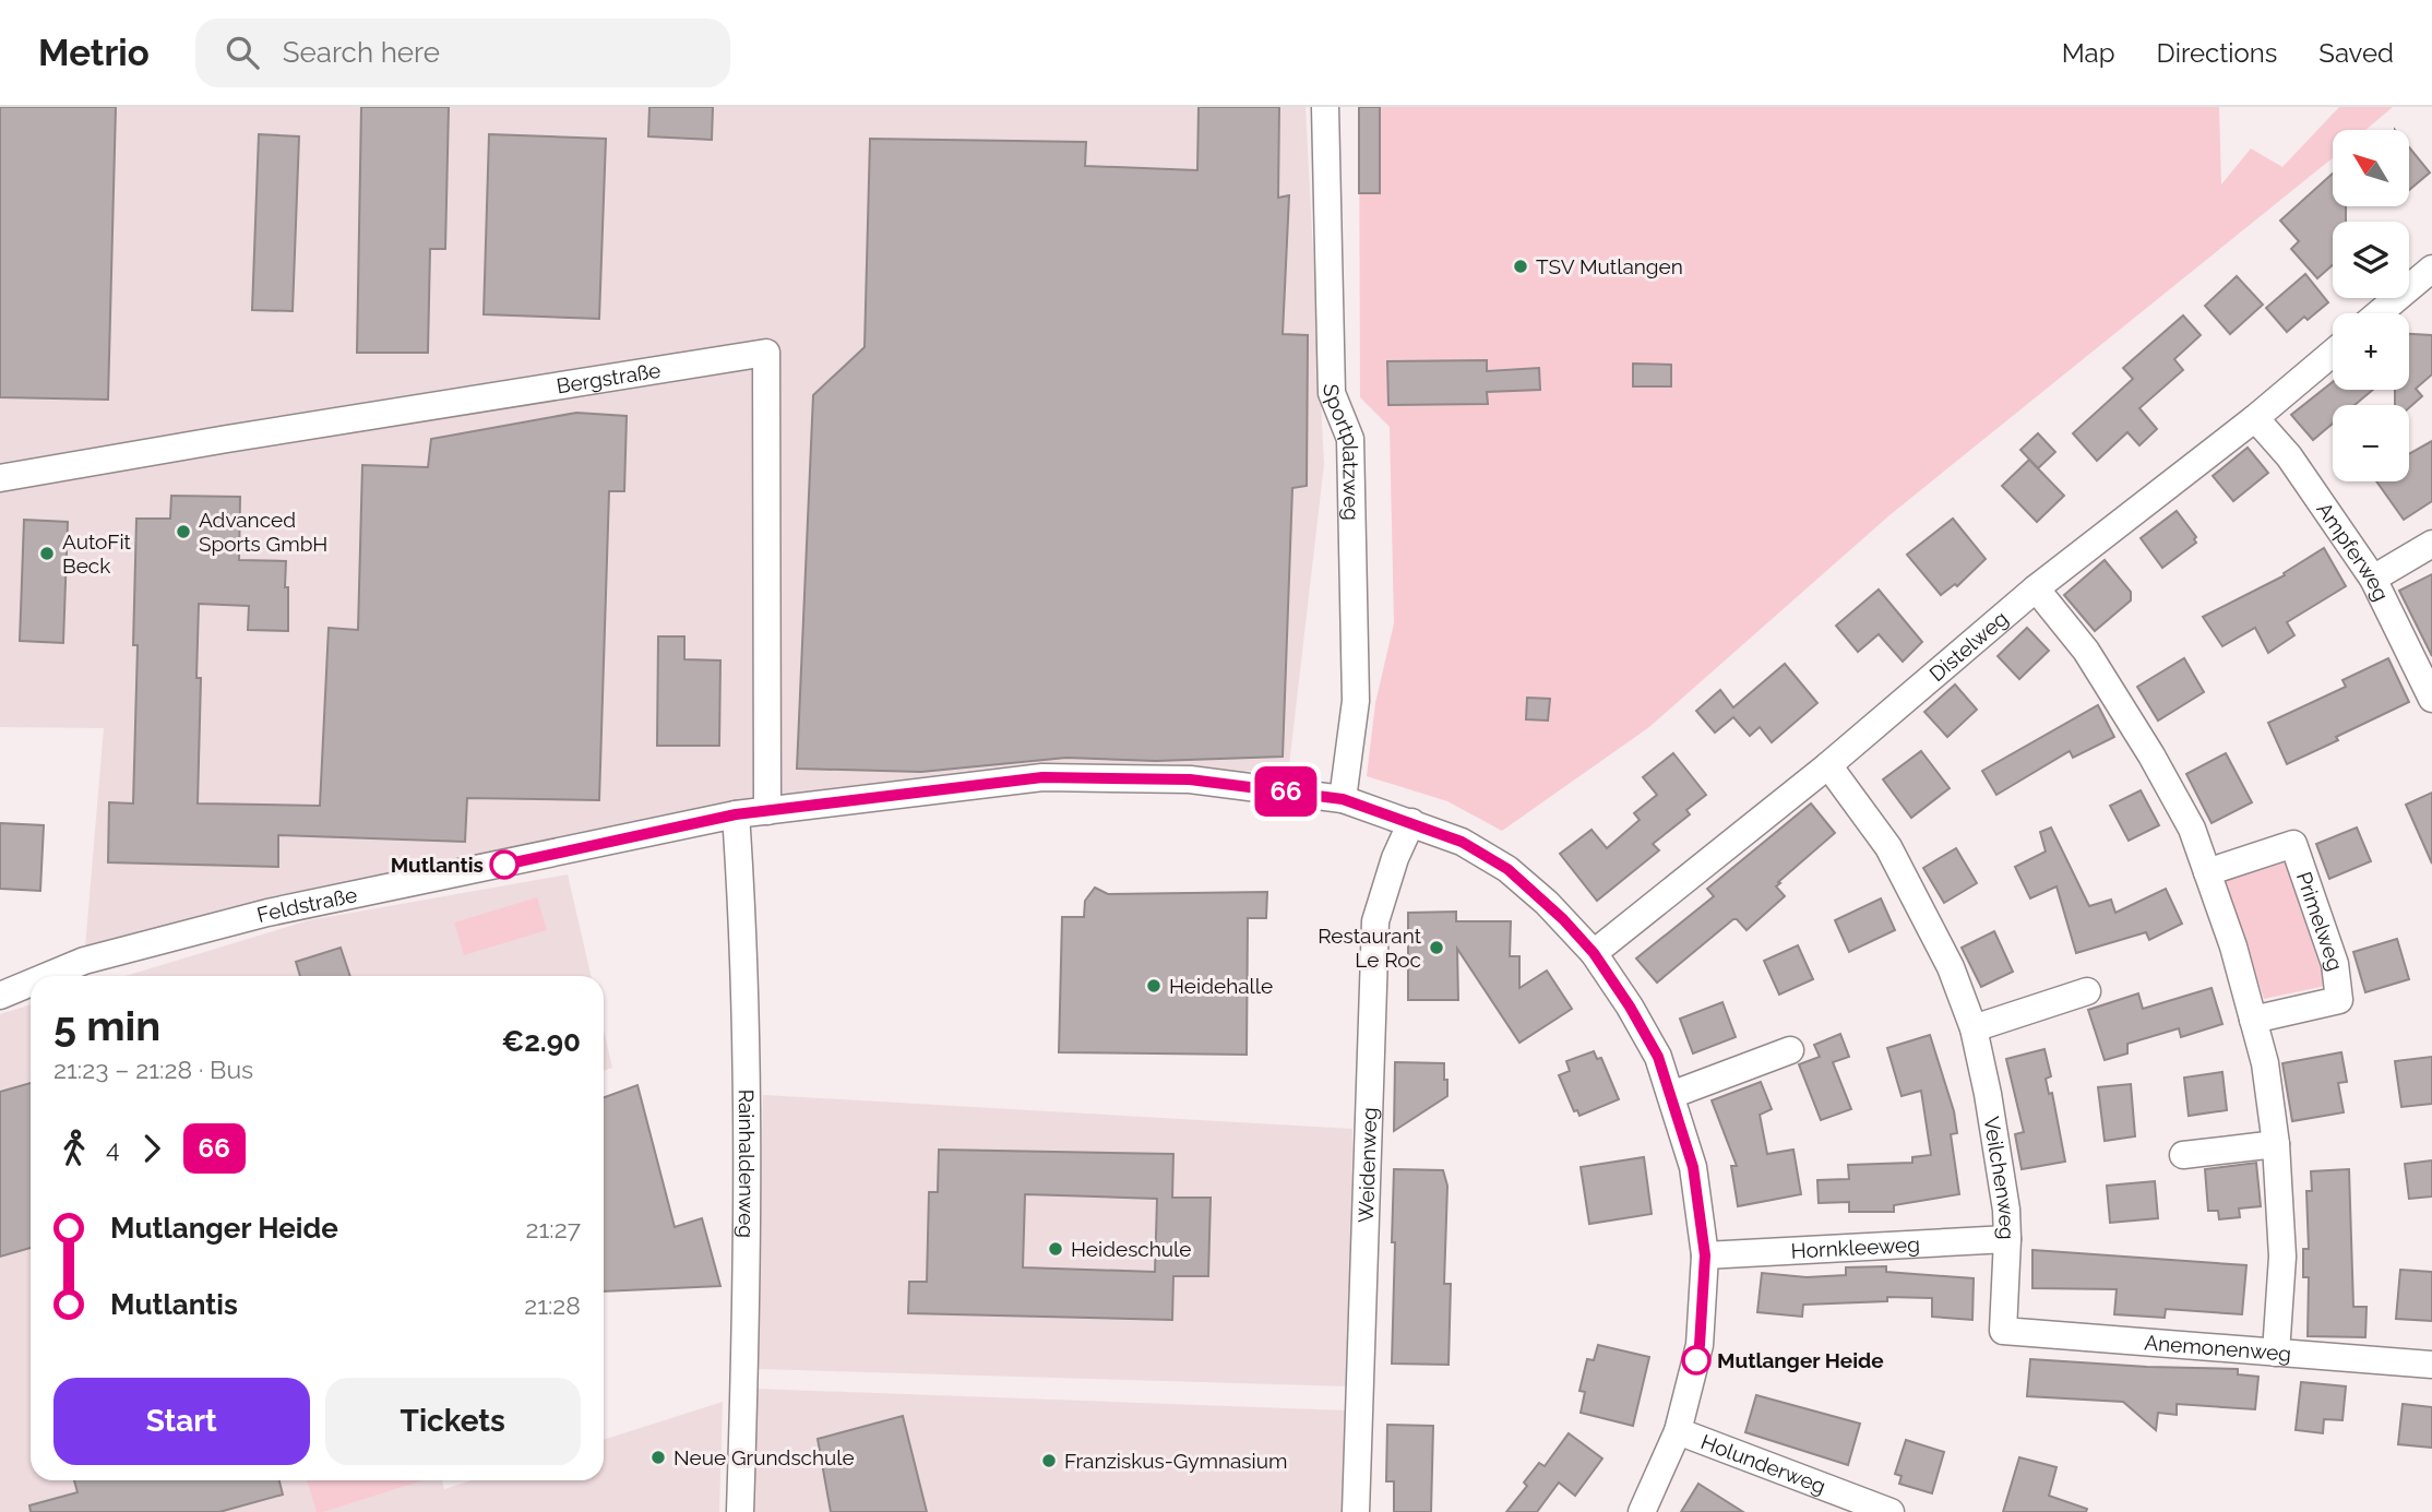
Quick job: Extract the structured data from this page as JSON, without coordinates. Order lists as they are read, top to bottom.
{
  "streets": {
    "street": [
      "Bergstraße",
      "Sportplatzweg",
      "Ampferweg",
      "Distelweg",
      "Feldstraße",
      "Primelweg",
      "Rainhaldenweg",
      "Weidenweg",
      "Veilchenweg",
      "Hornkleeweg",
      "Anemonenweg",
      "Holunderweg"
    ]
  },
  "crossings": [
    ["Bergstraße", "Feldstraße"],
    ["Sportplatzweg", "Feldstraße"],
    ["Ampferweg", "Distelweg"],
    ["Distelweg", "Feldstraße"],
    ["Distelweg", "Veilchenweg"],
    ["Feldstraße", "Rainhaldenweg"],
    ["Feldstraße", "Weidenweg"],
    ["Feldstraße", "Hornkleeweg"],
    ["Feldstraße", "Holunderweg"],
    ["Veilchenweg", "Hornkleeweg"],
    ["Veilchenweg", "Anemonenweg"]
  ],
  "places": [
    "TSV Mutlangen",
    "Advanced Sports GmbH",
    "AutoFit Beck",
    "Mutlantis",
    "Restaurant Le Roc",
    "Heidehalle",
    "Heideschule",
    "Mutlanger Heide",
    "Neue Grundschule",
    "Franziskus-Gymnasium"
  ],
  "lines": ["bus line 66"],
  "north": "top left",
  "page": {
    "header": "Metrio",
    "search": "Search here",
    "nav": ["Map", "Directions", "Saved"],
    "on_map": "66",
    "map_buttons": ["+", "−"],
    "heading": ["5 min", "21:23 – 21:28 · Bus", "€2.90"],
    "legs": ["4", "66"],
    "list": [
      {
        "name": "Mutlanger Heide",
        "value": "21:27"
      },
      {
        "name": "Mutlantis",
        "value": "21:28"
      }
    ],
    "buttons": ["Start", "Tickets"]
  }
}
